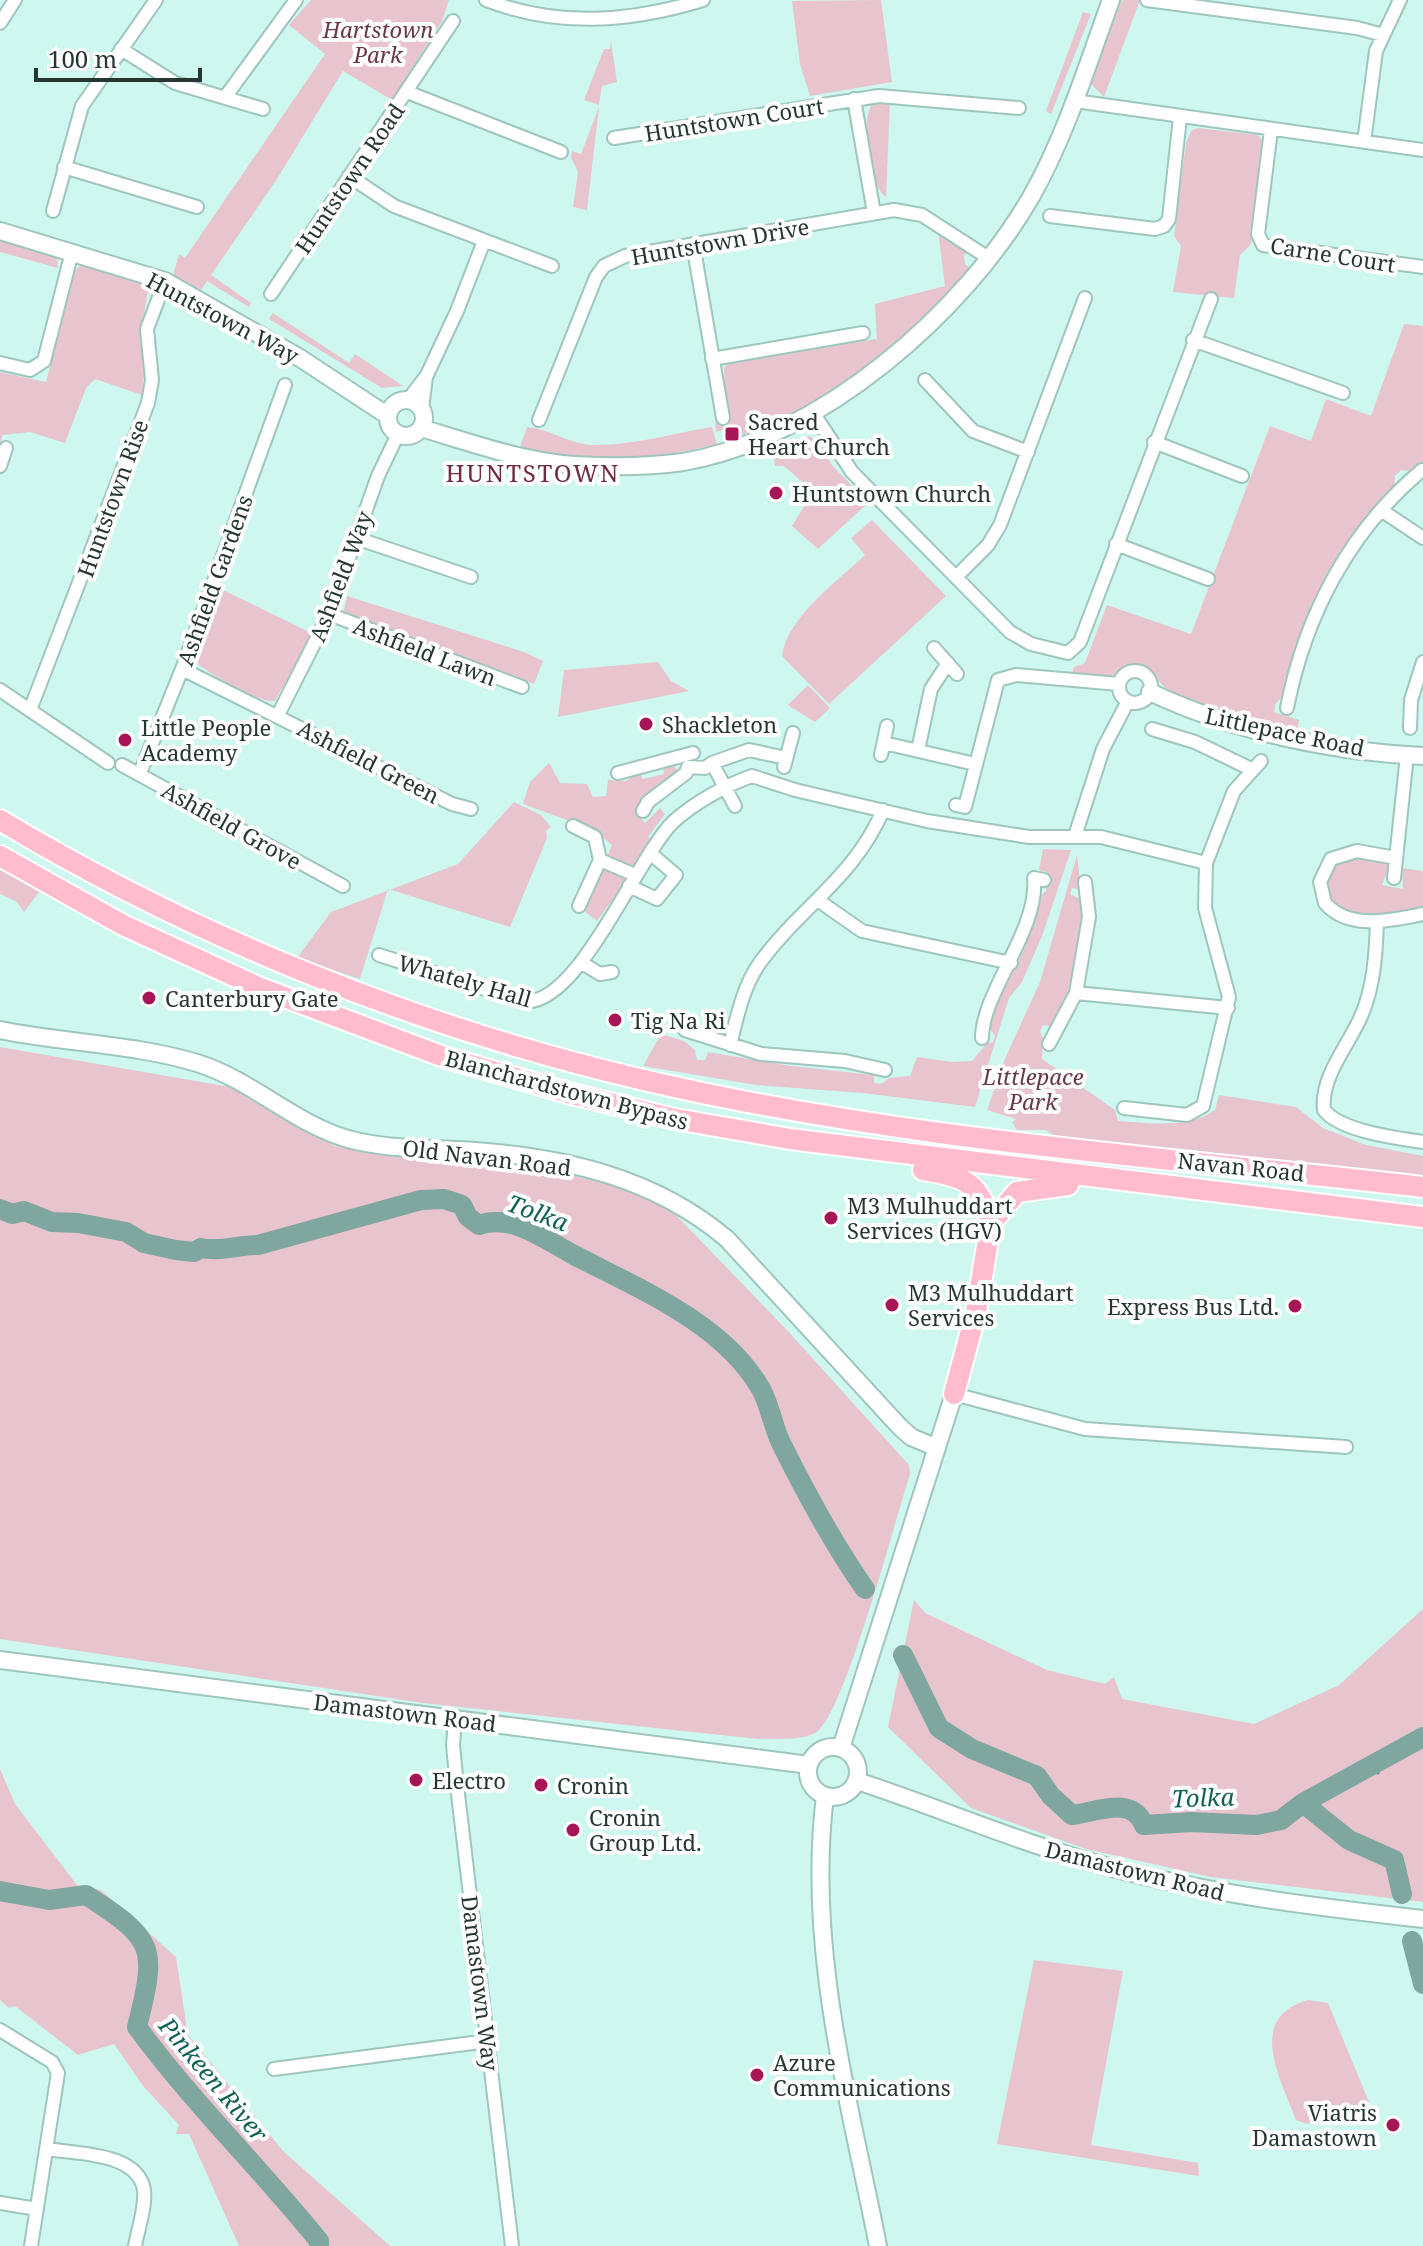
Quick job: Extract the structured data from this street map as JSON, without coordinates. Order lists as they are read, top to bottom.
{
  "streets": {
    "highway": ["Blanchardstown Bypass", "Navan Road"],
    "street": [
      "Huntstown Court",
      "Huntstown Road",
      "Huntstown Drive",
      "Carne Court",
      "Huntstown Way",
      "Huntstown Rise",
      "Ashfield Way",
      "Ashfield Gardens",
      "Ashfield Lawn",
      "Littlepace Road",
      "Ashfield Green",
      "Ashfield Grove",
      "Whately Hall",
      "Old Navan Road",
      "Damastown Road",
      "Damastown Way"
    ]
  },
  "crossings": [
    ["Huntstown Court", "Huntstown Drive"],
    ["Huntstown Way", "Huntstown Rise"],
    ["Huntstown Way", "Ashfield Way"],
    ["Ashfield Way", "Ashfield Lawn"],
    ["Ashfield Way", "Ashfield Green"],
    ["Ashfield Gardens", "Ashfield Green"],
    ["Ashfield Gardens", "Ashfield Grove"],
    ["Blanchardstown Bypass", "Navan Road"],
    ["Damastown Road", "Damastown Way"]
  ],
  "districts": ["HUNTSTOWN"],
  "water": ["Tolka", "Pinkeen River"],
  "parks": ["Hartstown Park", "Littlepace Park"],
  "places": {
    "transit": ["Sacred Heart Church"],
    "other": [
      "Huntstown Church",
      "Shackleton",
      "Little People Academy",
      "Canterbury Gate",
      "Tig Na Ri",
      "M3 Mulhuddart Services (HGV)",
      "M3 Mulhuddart Services",
      "Express Bus Ltd.",
      "Electro",
      "Cronin",
      "Cronin Group Ltd.",
      "Azure Communications",
      "Viatris Damastown"
    ]
  },
  "scale_bar": "100 m"
}
